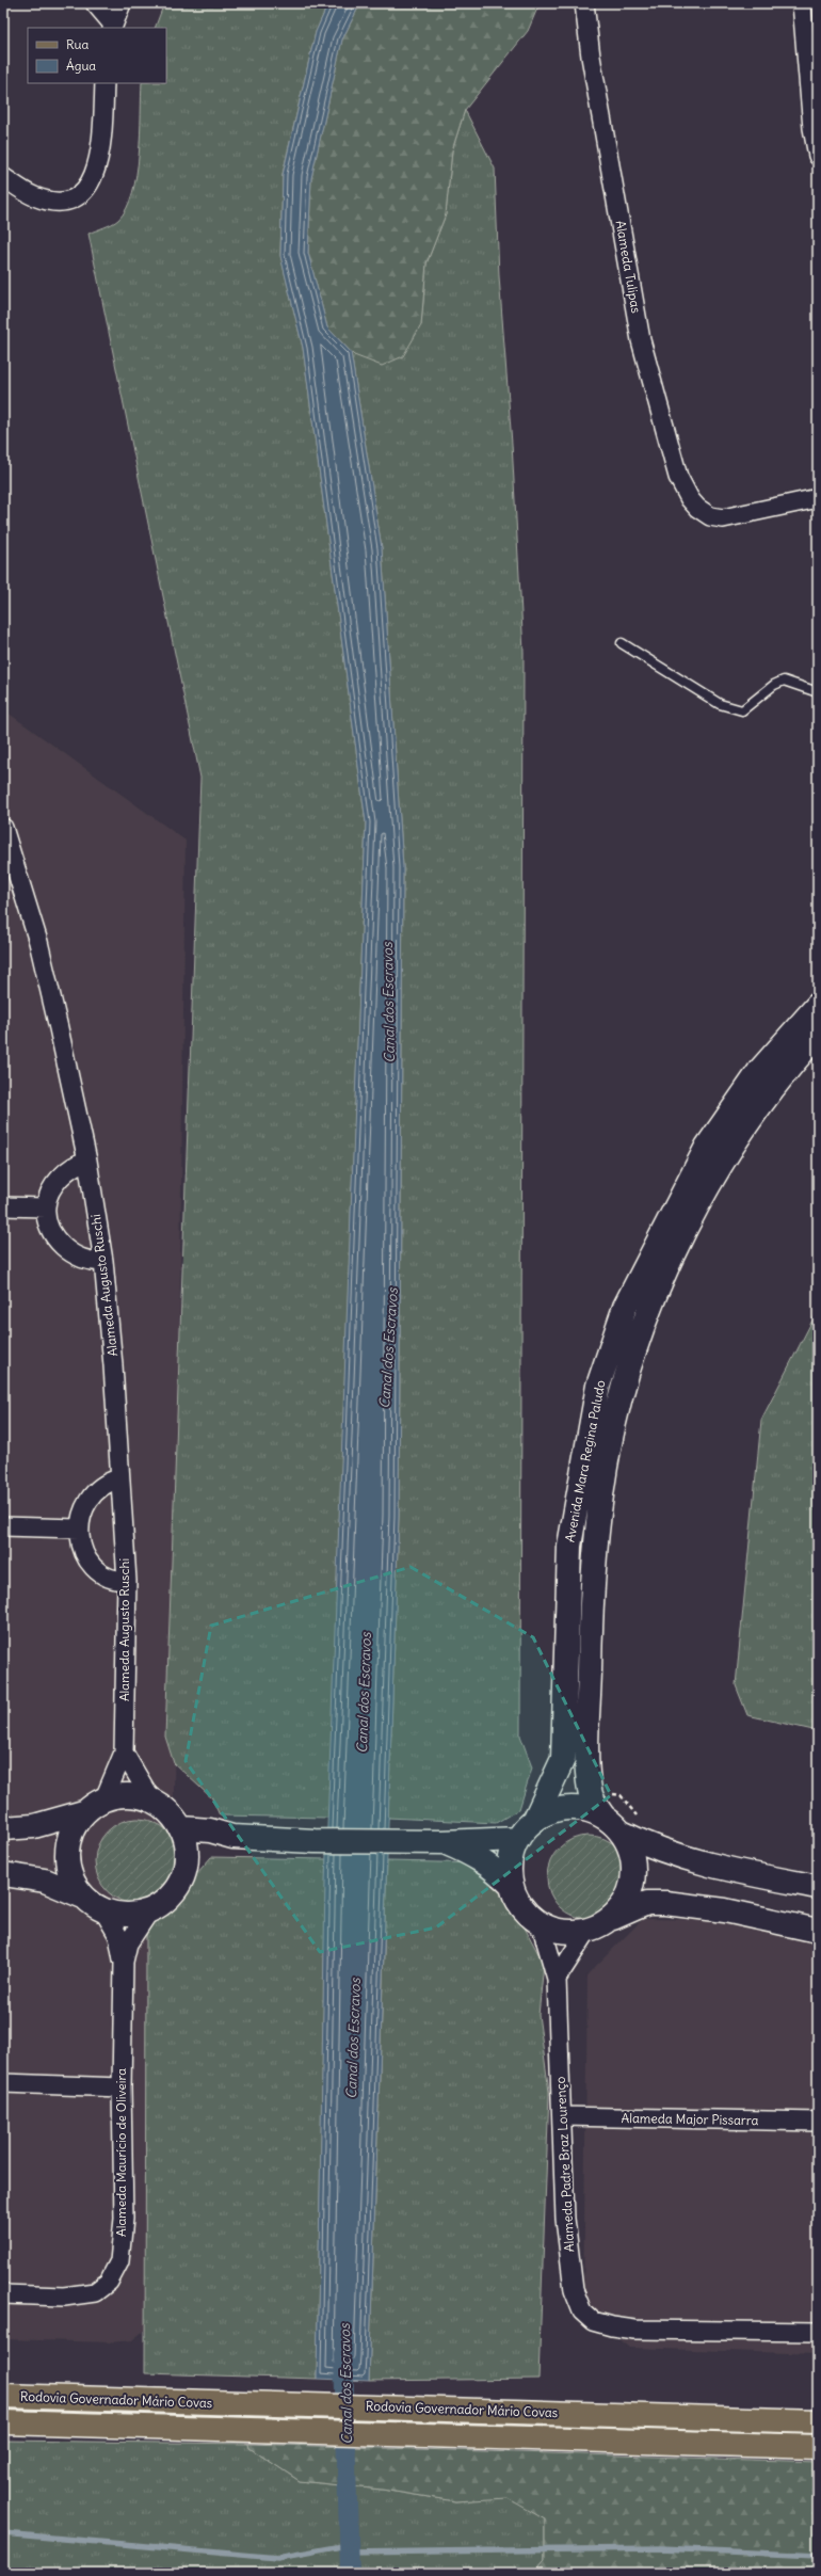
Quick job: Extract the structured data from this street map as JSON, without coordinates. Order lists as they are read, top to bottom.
{
  "streets": {
    "main road": ["Rodovia Governador Mário Covas"],
    "street": [
      "Alameda Tulipas",
      "Alameda Augusto Ruschi",
      "Avenida Mara Regina Paludo",
      "Alameda Major Pissarra",
      "Alameda Maurício de Oliveira",
      "Alameda Padre Braz Lourenço"
    ]
  },
  "crossings": [
    ["Alameda Augusto Ruschi", "Alameda Maurício de Oliveira"],
    ["Avenida Mara Regina Paludo", "Alameda Padre Braz Lourenço"],
    ["Alameda Major Pissarra", "Alameda Padre Braz Lourenço"]
  ],
  "water": ["Canal dos Escravos"],
  "legend": ["Rua", "Água"]
}
